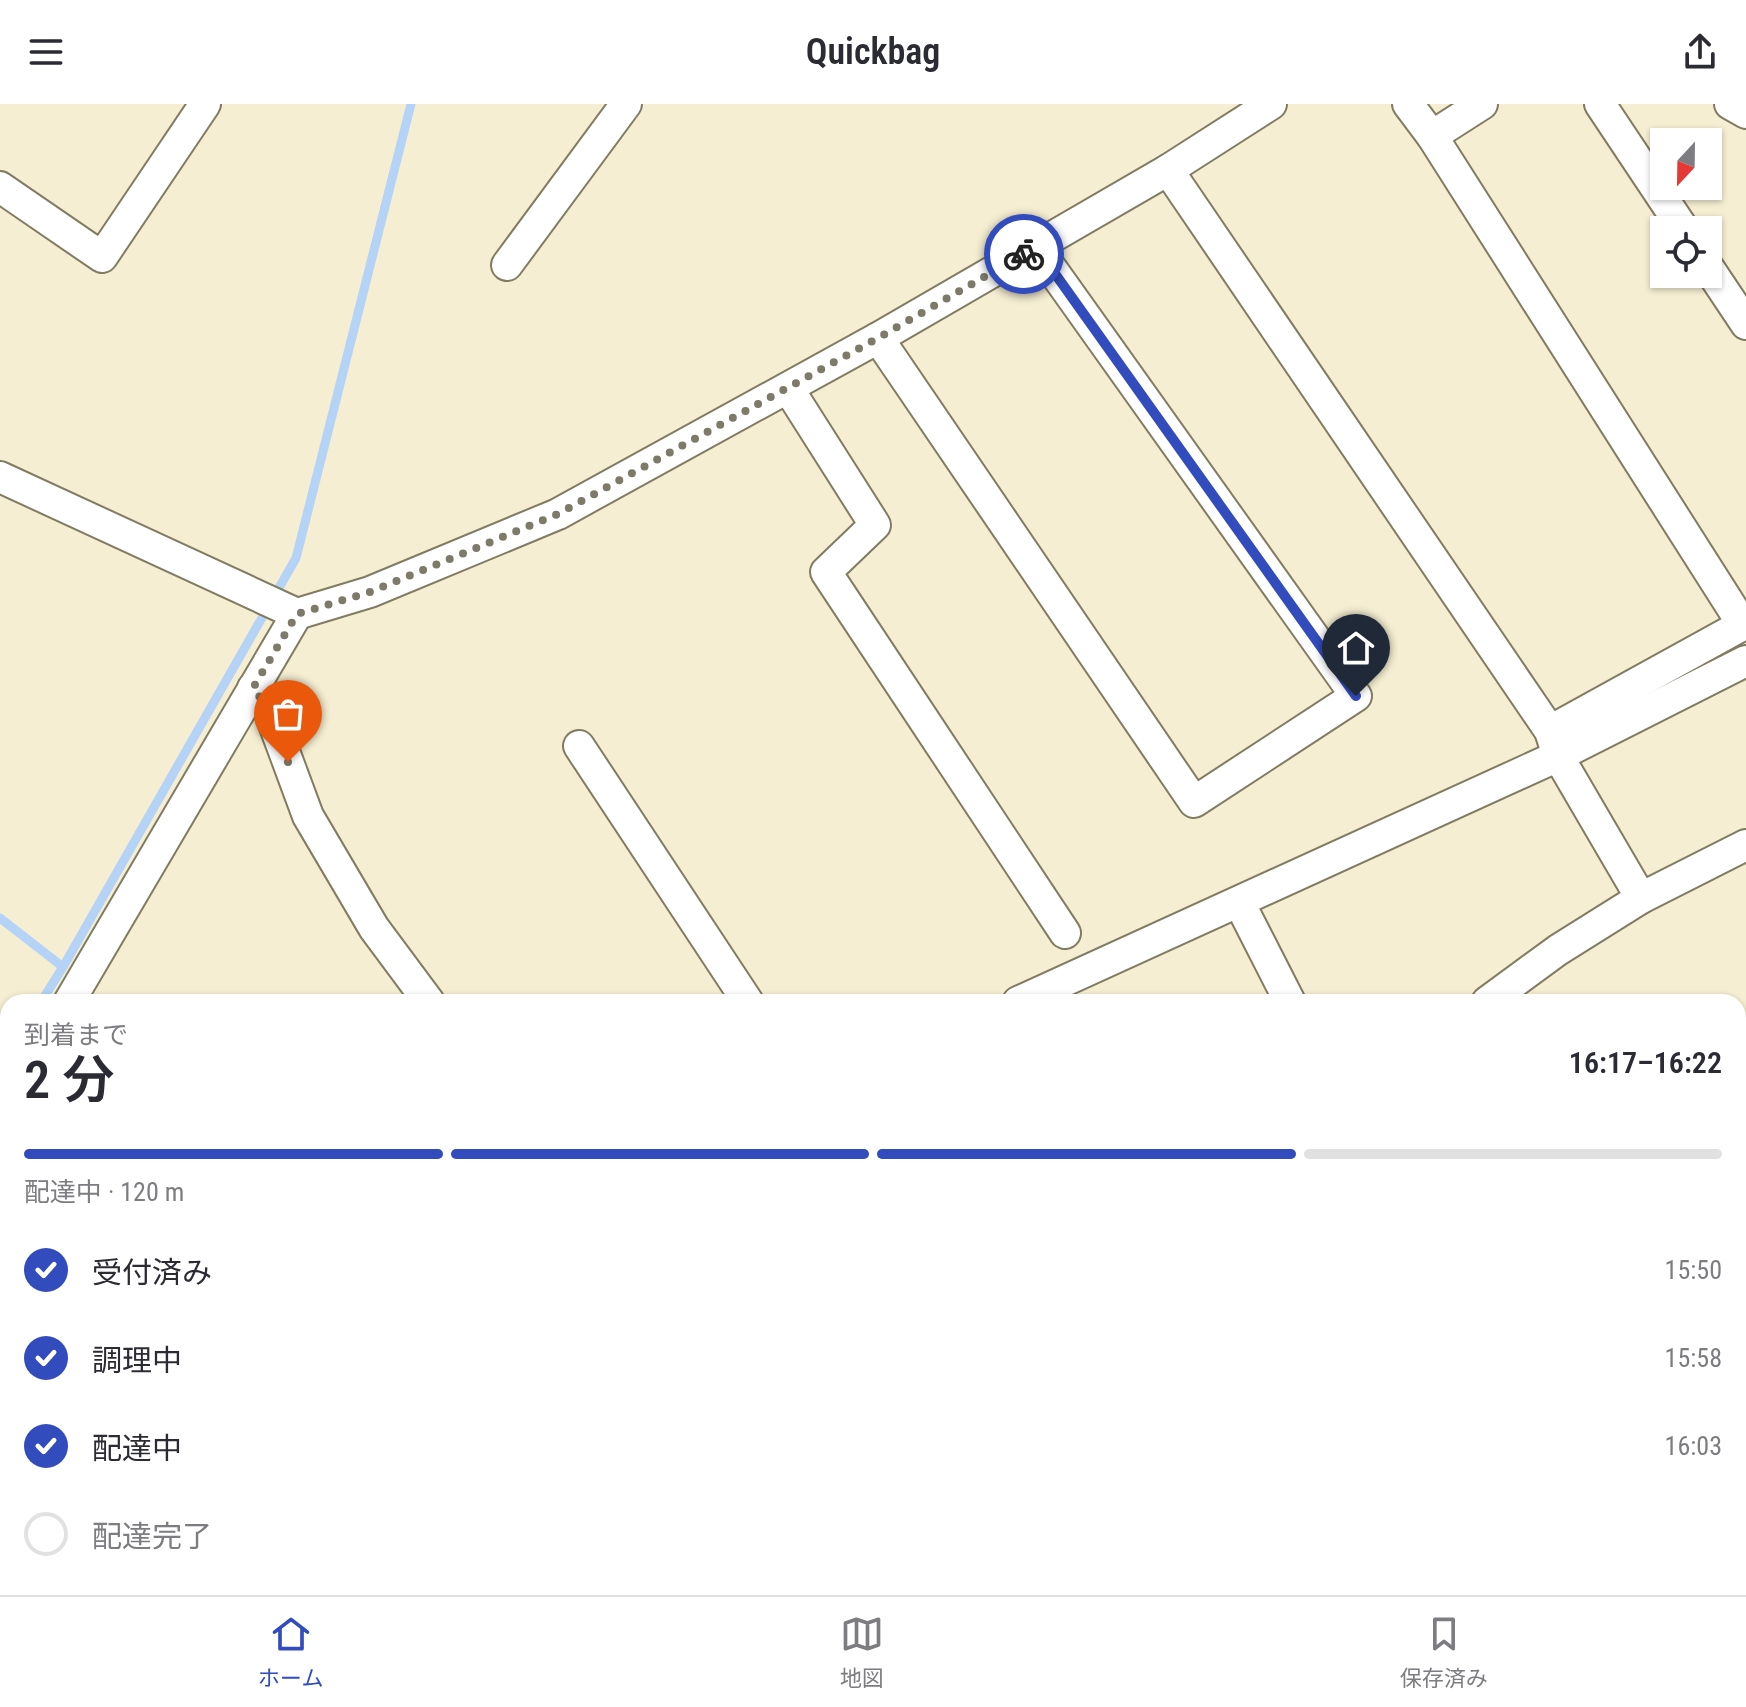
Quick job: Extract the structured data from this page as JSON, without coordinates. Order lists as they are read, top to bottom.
{
  "north": "bottom",
  "page": {
    "header": "Quickbag",
    "heading": ["2 分", "到着まで", "16:17–16:22"],
    "bar": "配達中 · 120 m",
    "list": [
      ["受付済み", "15:50"],
      ["調理中", "15:58"],
      ["配達中", "16:03"],
      "配達完了"
    ],
    "tabs": ["ホーム", "地図", "保存済み"]
  }
}
